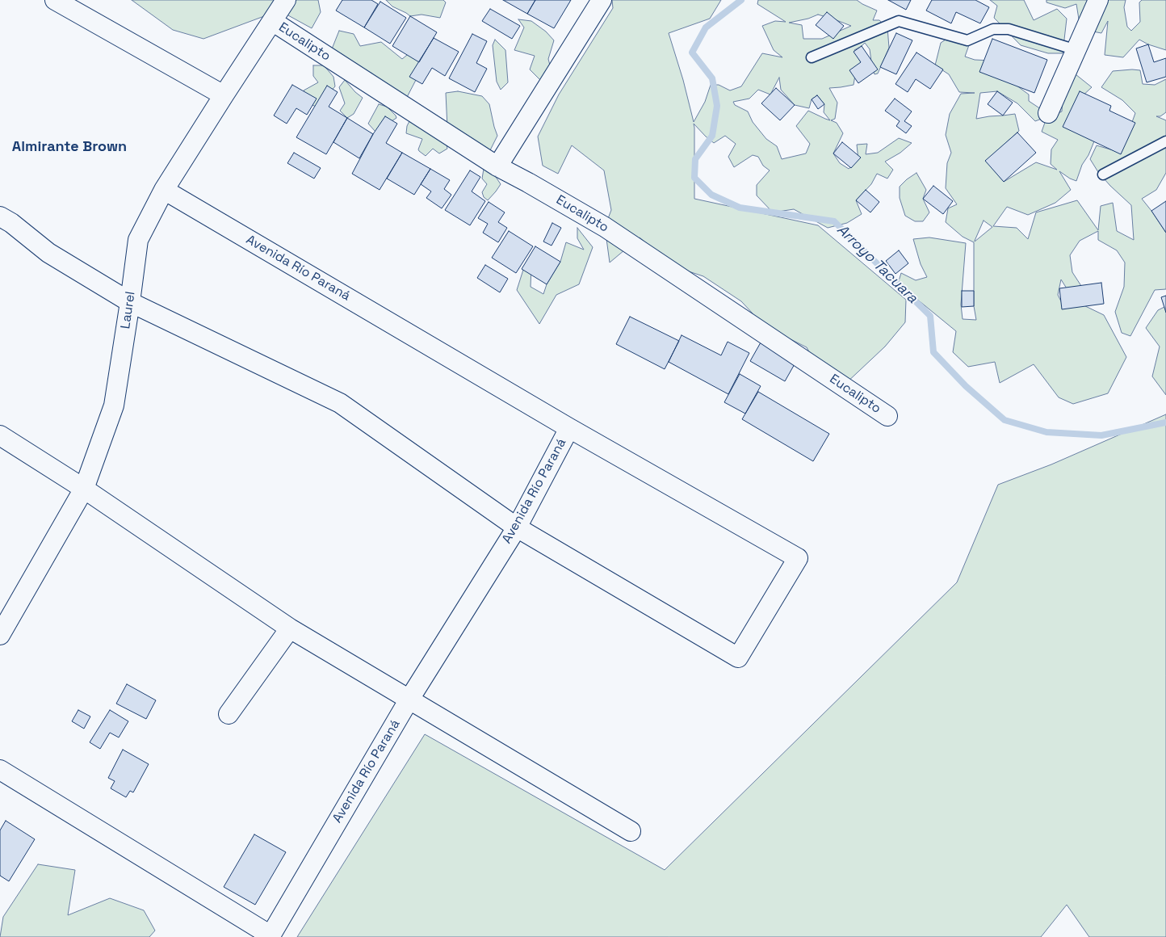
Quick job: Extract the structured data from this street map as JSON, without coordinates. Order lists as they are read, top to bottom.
{
  "streets": {
    "street": ["Eucalipto", "Avenida Río Paraná", "Laurel"]
  },
  "crossings": [
    ["Eucalipto", "Laurel"],
    ["Avenida Río Paraná", "Laurel"]
  ],
  "districts": ["Almirante Brown"],
  "water": ["Arroyo Tacuara"]
}
